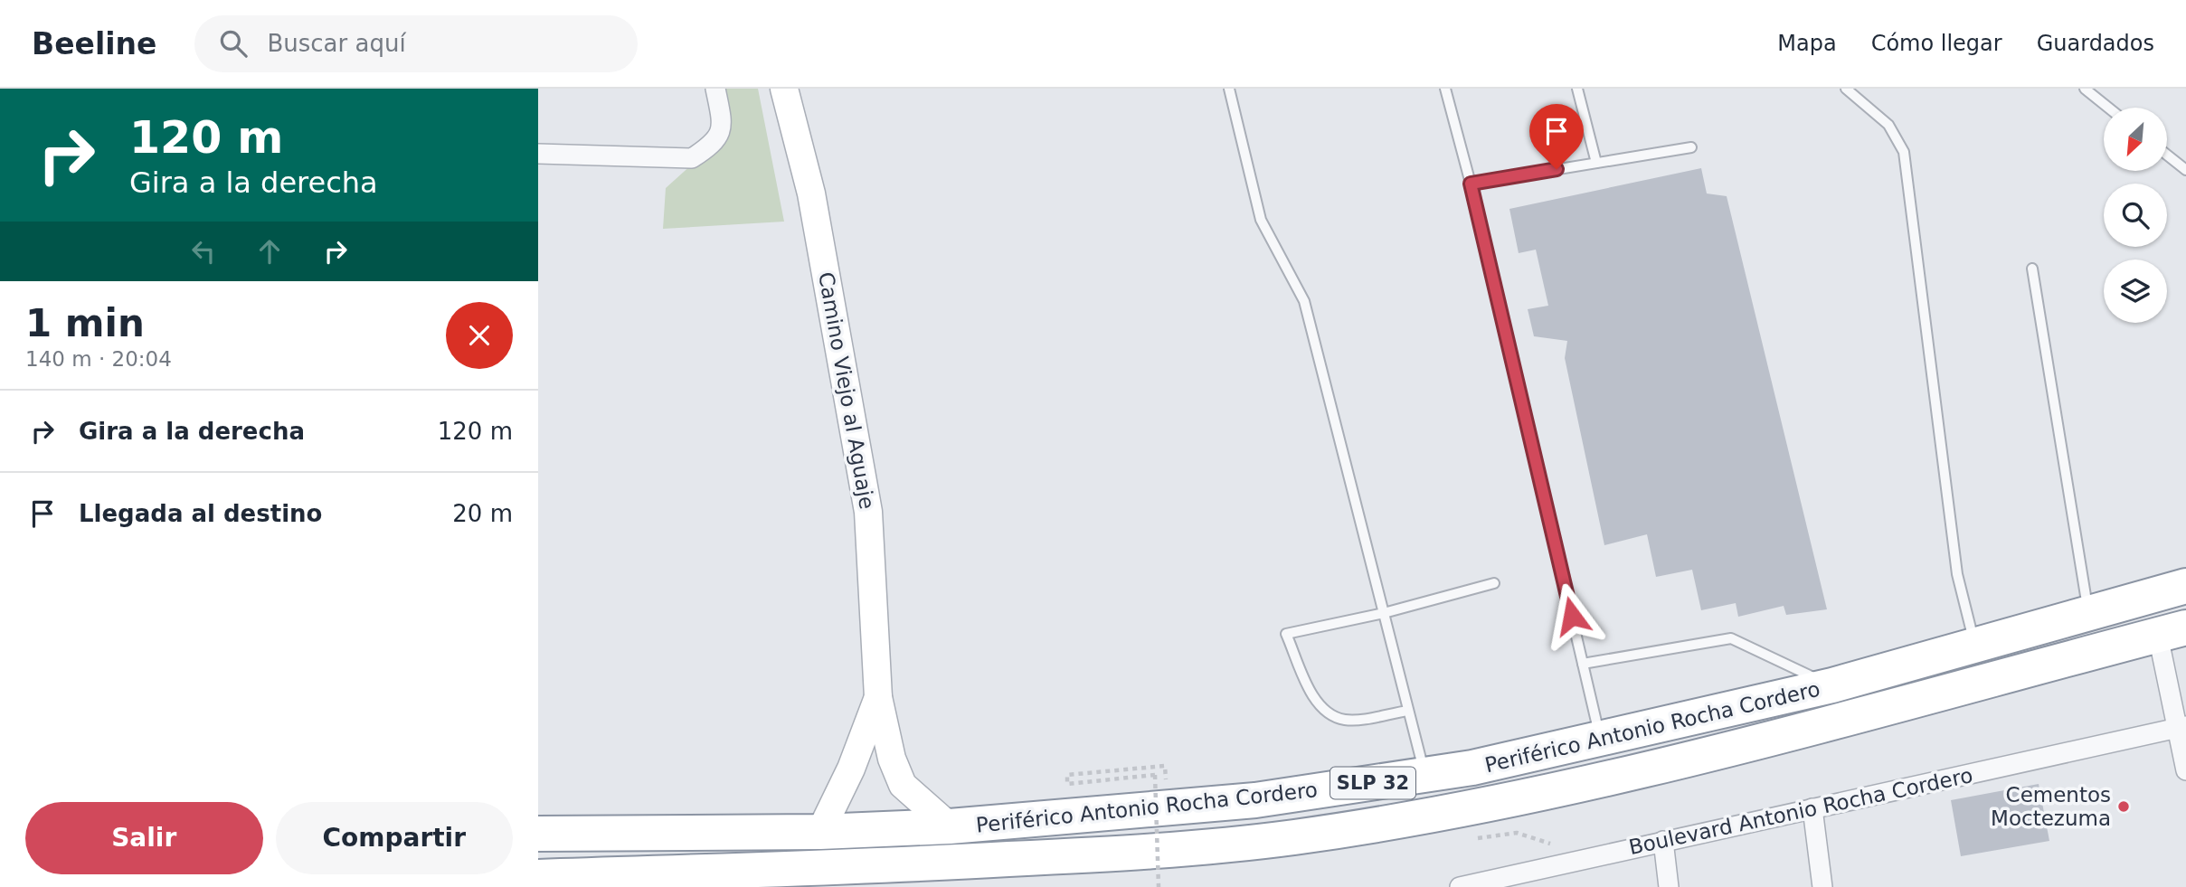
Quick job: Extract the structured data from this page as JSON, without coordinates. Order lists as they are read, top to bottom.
{
  "streets": {
    "highway": ["Periférico Antonio Rocha Cordero", "SLP 32"],
    "street": ["Camino Viejo al Aguaje", "Boulevard Antonio Rocha Cordero"]
  },
  "crossings": [
    ["Camino Viejo al Aguaje", "Periférico Antonio Rocha Cordero"]
  ],
  "places": ["Cementos Moctezuma"],
  "north": "bottom left",
  "page": {
    "header": "Beeline",
    "search": "Buscar aquí",
    "nav": ["Mapa", "Cómo llegar", "Guardados"],
    "turn": ["120 m", "Gira a la derecha"],
    "heading": ["1 min", "140 m · 20:04"],
    "list": [
      {
        "name": "Gira a la derecha",
        "value": "120 m"
      },
      {
        "name": "Llegada al destino",
        "value": "20 m"
      }
    ],
    "buttons": ["Salir", "Compartir"]
  }
}
